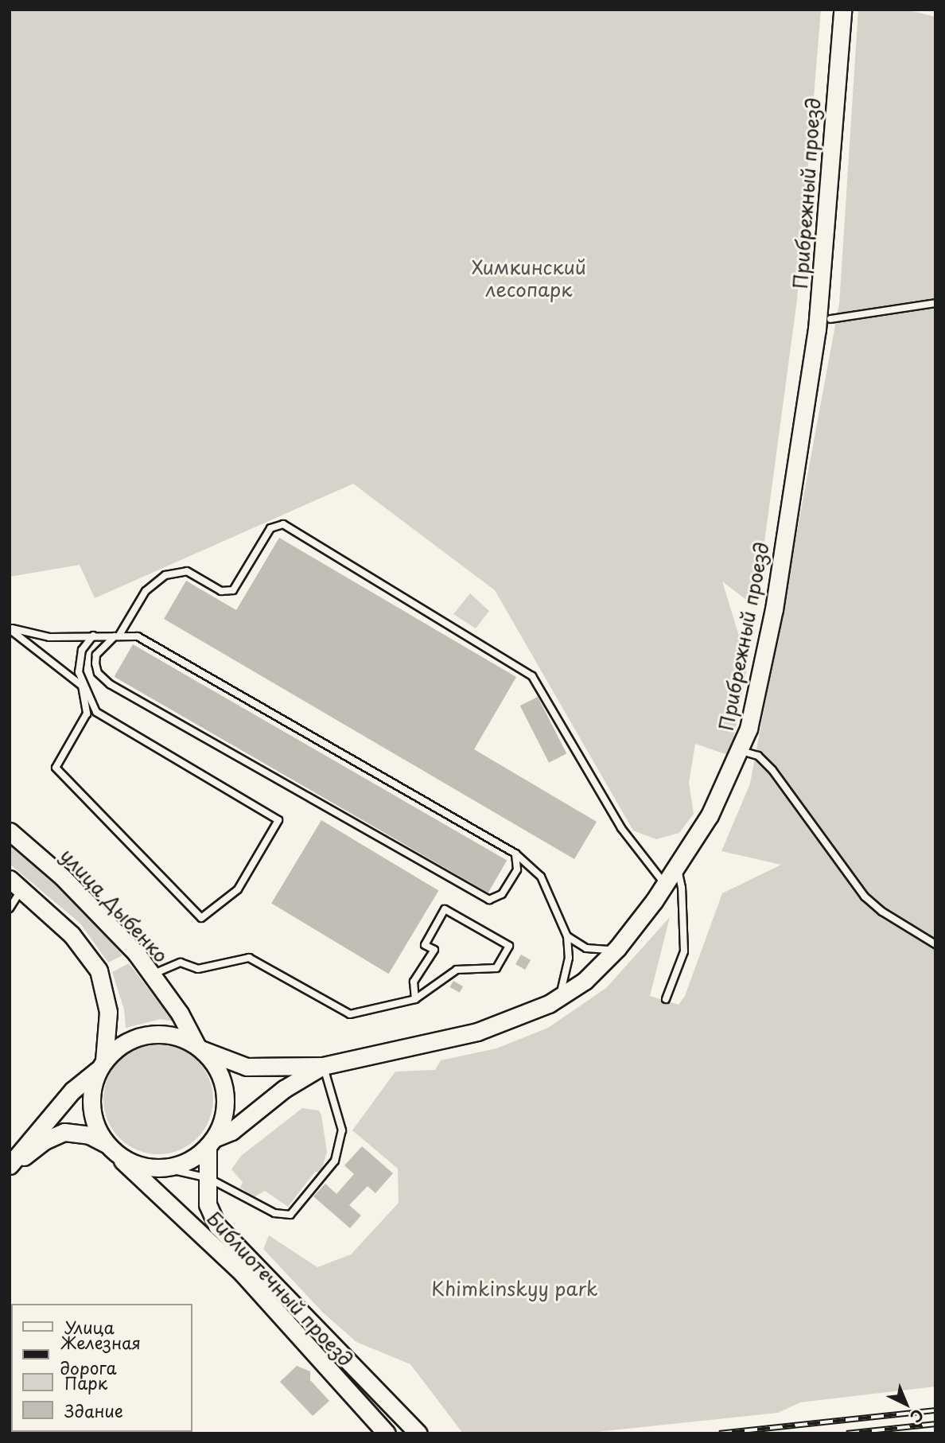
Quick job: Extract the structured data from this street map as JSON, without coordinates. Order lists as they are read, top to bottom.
{
  "streets": {
    "street": ["Прибрежный проезд", "улица Дыбенко", "Библиотечный проезд"]
  },
  "crossings": [
    ["Прибрежный проезд", "улица Дыбенко"],
    ["Прибрежный проезд", "Библиотечный проезд"],
    ["улица Дыбенко", "Библиотечный проезд"]
  ],
  "parks": ["Химкинский лесопарк", "Khimkinskyy park"],
  "legend": [
    "Улица",
    "Железная дорога",
    "Парк",
    "Здание"
  ],
  "north": "bottom right"
}
